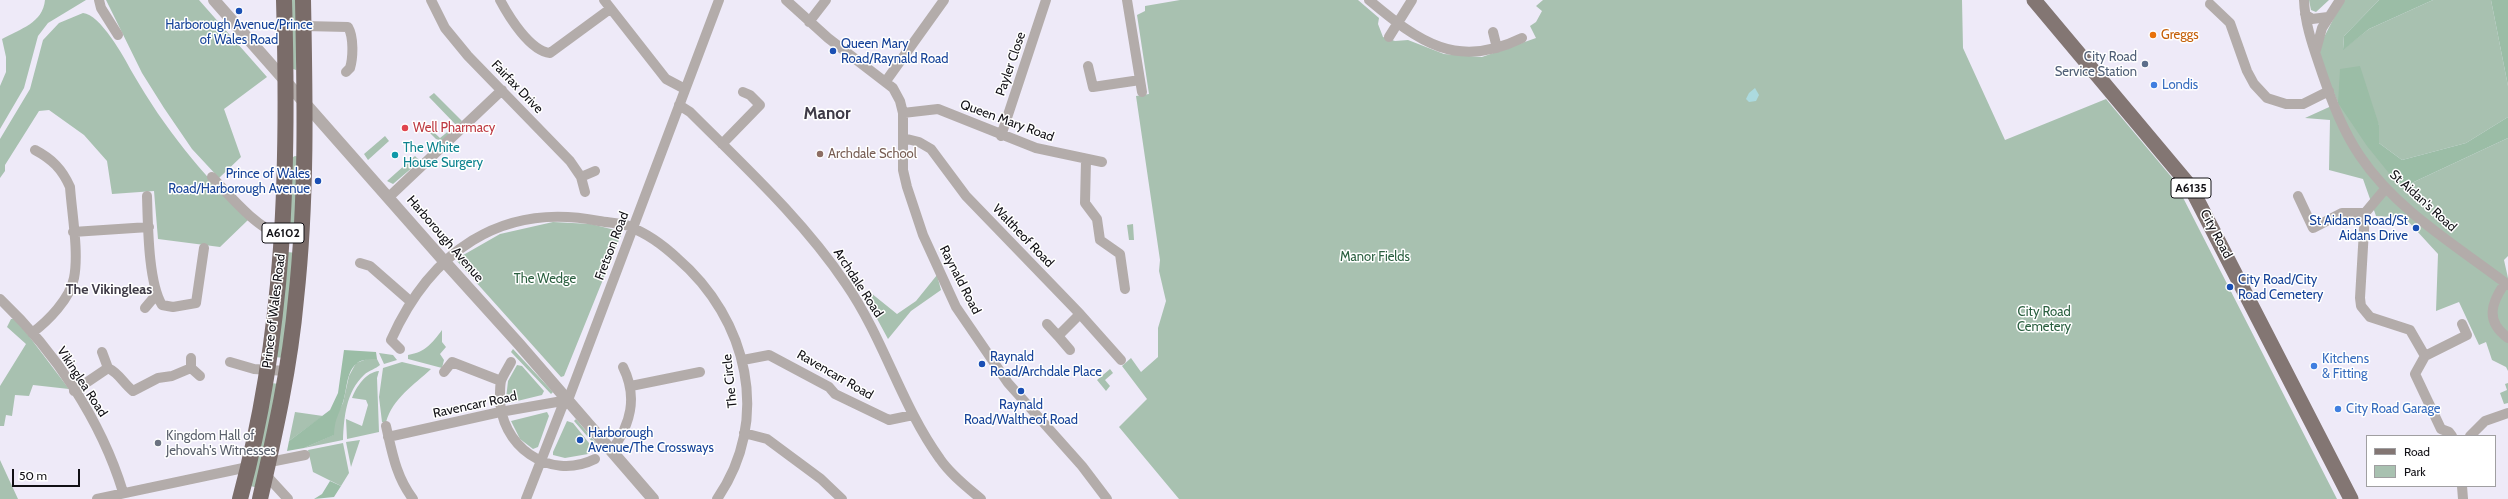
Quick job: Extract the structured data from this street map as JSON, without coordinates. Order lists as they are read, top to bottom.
{
  "streets": {
    "highway": ["A6102", "Prince of Wales Road"],
    "main road": ["A6135", "City Road"],
    "street": [
      "Payler Close",
      "Fairfax Drive",
      "Queen Mary Road",
      "St Aidan's Road",
      "Waltheof Road",
      "Harborough Avenue",
      "Fretson Road",
      "Raynald Road",
      "Archdale Road",
      "Ravencarr Road",
      "The Circle",
      "Vikinglea Road"
    ]
  },
  "crossings": [
    ["Payler Close", "Queen Mary Road"],
    ["Queen Mary Road", "Raynald Road"],
    ["Waltheof Road", "Raynald Road"],
    ["Harborough Avenue", "Fretson Road"],
    ["Harborough Avenue", "Prince of Wales Road"],
    ["Harborough Avenue", "Ravencarr Road"],
    ["Harborough Avenue", "The Circle"],
    ["Fretson Road", "Archdale Road"],
    ["Fretson Road", "Ravencarr Road"],
    ["Fretson Road", "The Circle"],
    ["Archdale Road", "Ravencarr Road"],
    ["Ravencarr Road", "The Circle"]
  ],
  "districts": ["Manor", "The Vikingleas"],
  "parks": ["Manor Fields", "The Wedge", "City Road Cemetery"],
  "places": [
    "Harborough Avenue/Prince of Wales Road",
    "Greggs",
    "Queen Mary Road/Raynald Road",
    "City Road Service Station",
    "Londis",
    "Well Pharmacy",
    "Archdale School",
    "The White House Surgery",
    "Prince of Wales Road/Harborough Avenue",
    "St Aidans Road/St Aidans Drive",
    "City Road/City Road Cemetery",
    "Raynald Road/Archdale Place",
    "Kitchens & Fitting",
    "Raynald Road/Waltheof Road",
    "City Road Garage",
    "Harborough Avenue/The Crossways",
    "Kingdom Hall of Jehovah's Witnesses"
  ],
  "legend": ["Road", "Park"],
  "scale_bar": "50 m"
}
